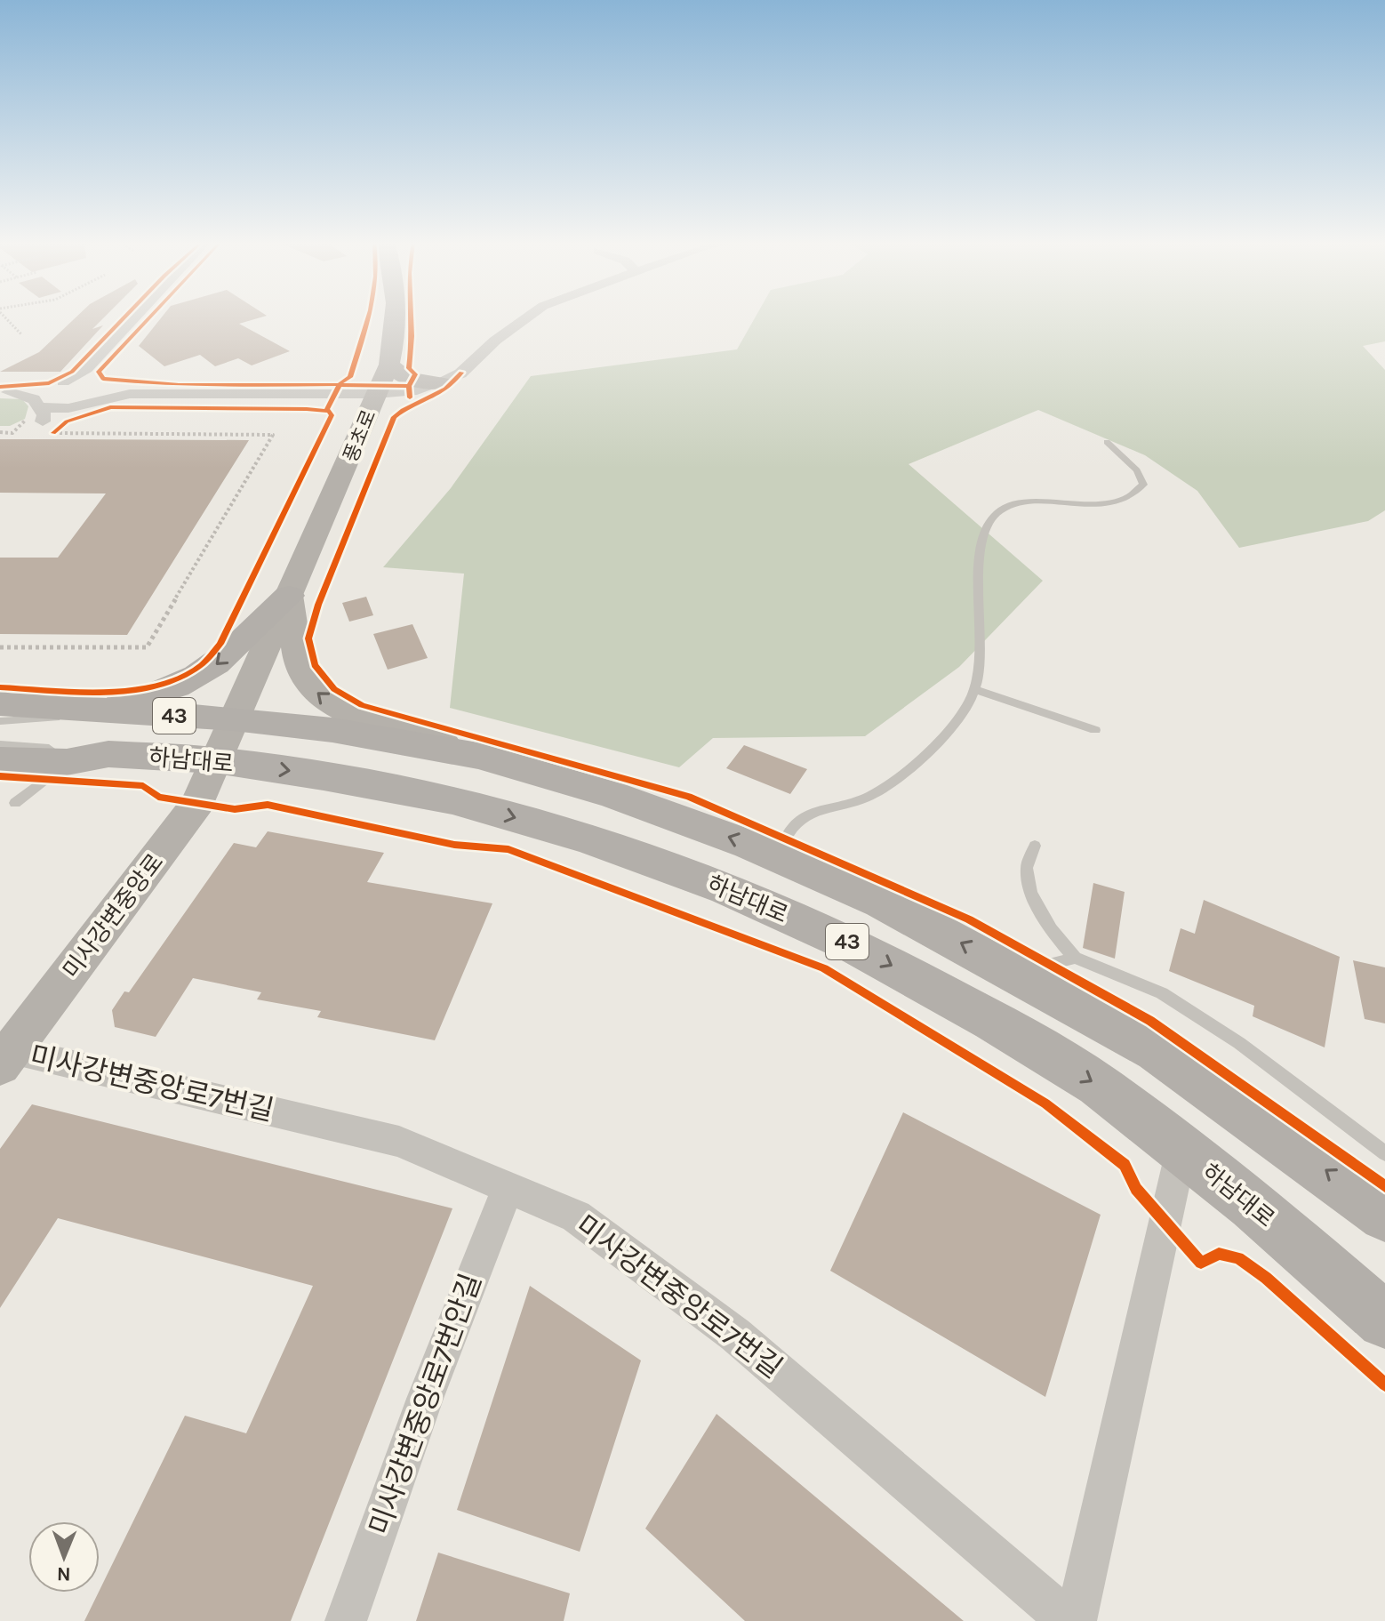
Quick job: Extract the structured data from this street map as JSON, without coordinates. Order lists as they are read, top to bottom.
{
  "streets": {
    "main road": [
      "풍초로",
      "43",
      "하남대로",
      "미사강변중앙로"
    ],
    "street": ["미사강변중앙로7번길", "미사강변중앙로7번안길"]
  },
  "crossings": [
    ["풍초로", "하남대로"],
    ["풍초로", "미사강변중앙로"],
    ["하남대로", "미사강변중앙로"],
    ["미사강변중앙로", "미사강변중앙로7번길"],
    ["미사강변중앙로7번길", "미사강변중앙로7번안길"]
  ],
  "north": "bottom"
}
